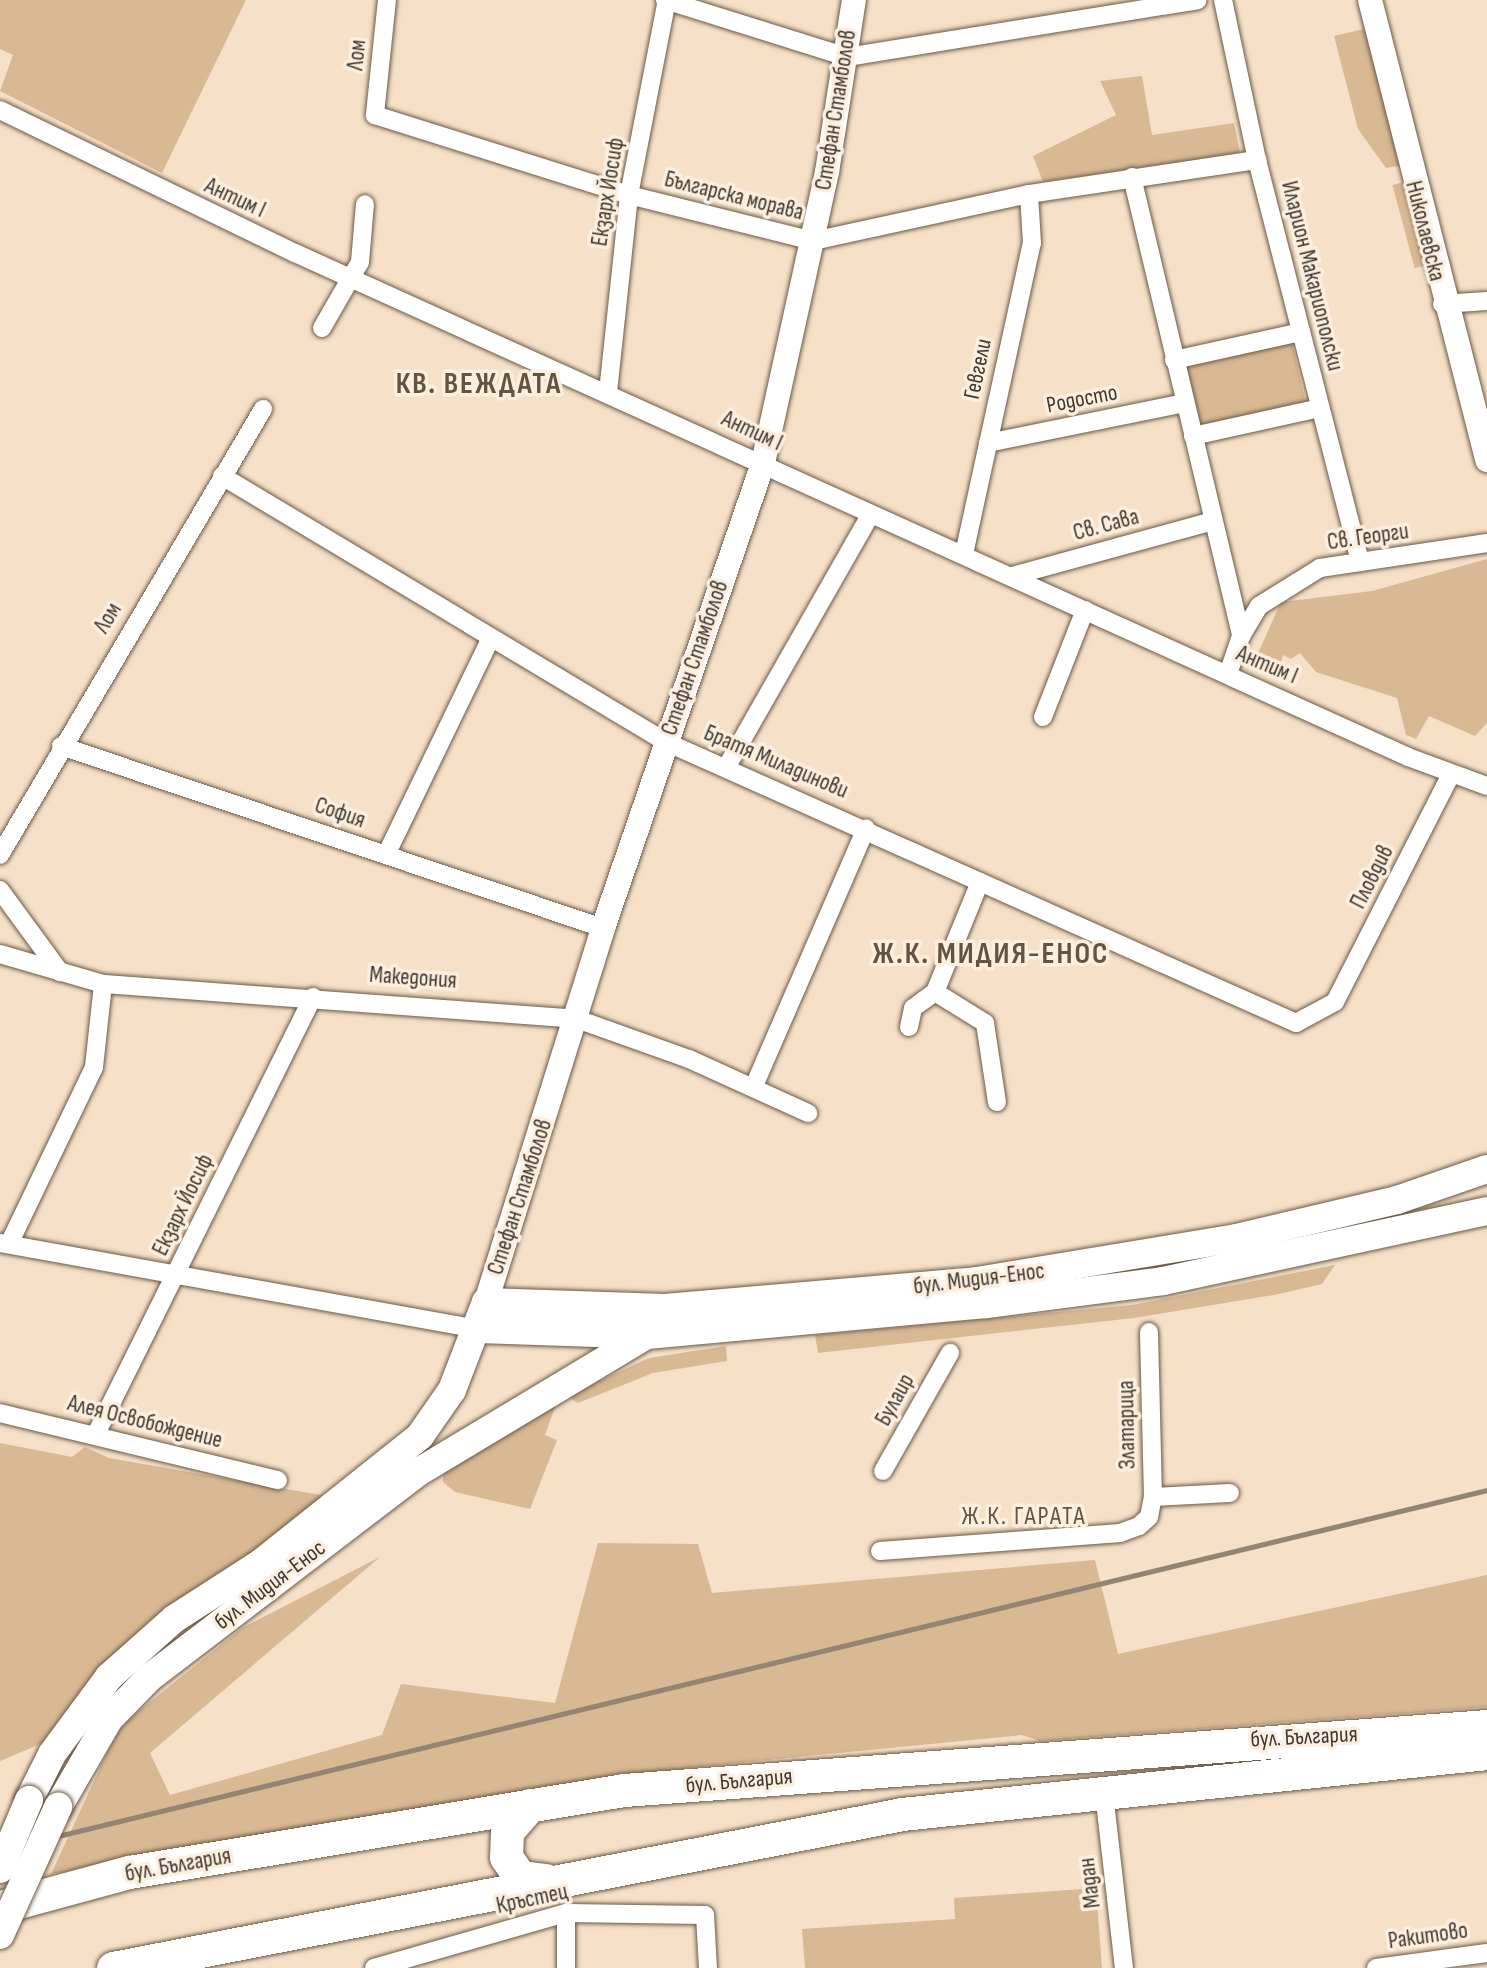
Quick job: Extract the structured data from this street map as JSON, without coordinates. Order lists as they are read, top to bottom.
{
  "streets": {
    "highway": ["бул. България"],
    "main road": ["Стефан Стамболов", "Николаевска", "бул. Мидия-Енос"],
    "street": [
      "Лом",
      "Екзарх Йосиф",
      "Българска морава",
      "Антим I",
      "Иларион Макариополски",
      "Гевгели",
      "Родосто",
      "Св. Сава",
      "Св. Георги",
      "Братя Миладинови",
      "София",
      "Пловдив",
      "Македония",
      "Булаир",
      "Алея Освобождение",
      "Златарица",
      "Мадан",
      "Кръстец",
      "Ракитово"
    ]
  },
  "crossings": [
    ["Лом", "Българска морава"],
    ["Лом", "Братя Миладинови"],
    ["Лом", "София"],
    ["Стефан Стамболов", "Българска морава"],
    ["Стефан Стамболов", "Антим I"],
    ["Стефан Стамболов", "Братя Миладинови"],
    ["Стефан Стамболов", "София"],
    ["Стефан Стамболов", "Македония"],
    ["Стефан Стамболов", "бул. Мидия-Енос"],
    ["Екзарх Йосиф", "Българска морава"],
    ["Екзарх Йосиф", "Антим I"],
    ["Екзарх Йосиф", "Македония"],
    ["Екзарх Йосиф", "бул. Мидия-Енос"],
    ["Екзарх Йосиф", "Алея Освобождение"],
    ["Българска морава", "Иларион Макариополски"],
    ["Българска морава", "Гевгели"],
    ["Антим I", "Гевгели"],
    ["Антим I", "Св. Сава"],
    ["Антим I", "Св. Георги"],
    ["Антим I", "Пловдив"],
    ["Иларион Макариополски", "Св. Георги"],
    ["Гевгели", "Родосто"],
    ["Братя Миладинови", "Пловдив"],
    ["бул. България", "Мадан"]
  ],
  "districts": ["КВ. ВЕЖДАТА", "Ж.К. МИДИЯ-ЕНОС", "Ж.К. ГАРАТА"]
}
